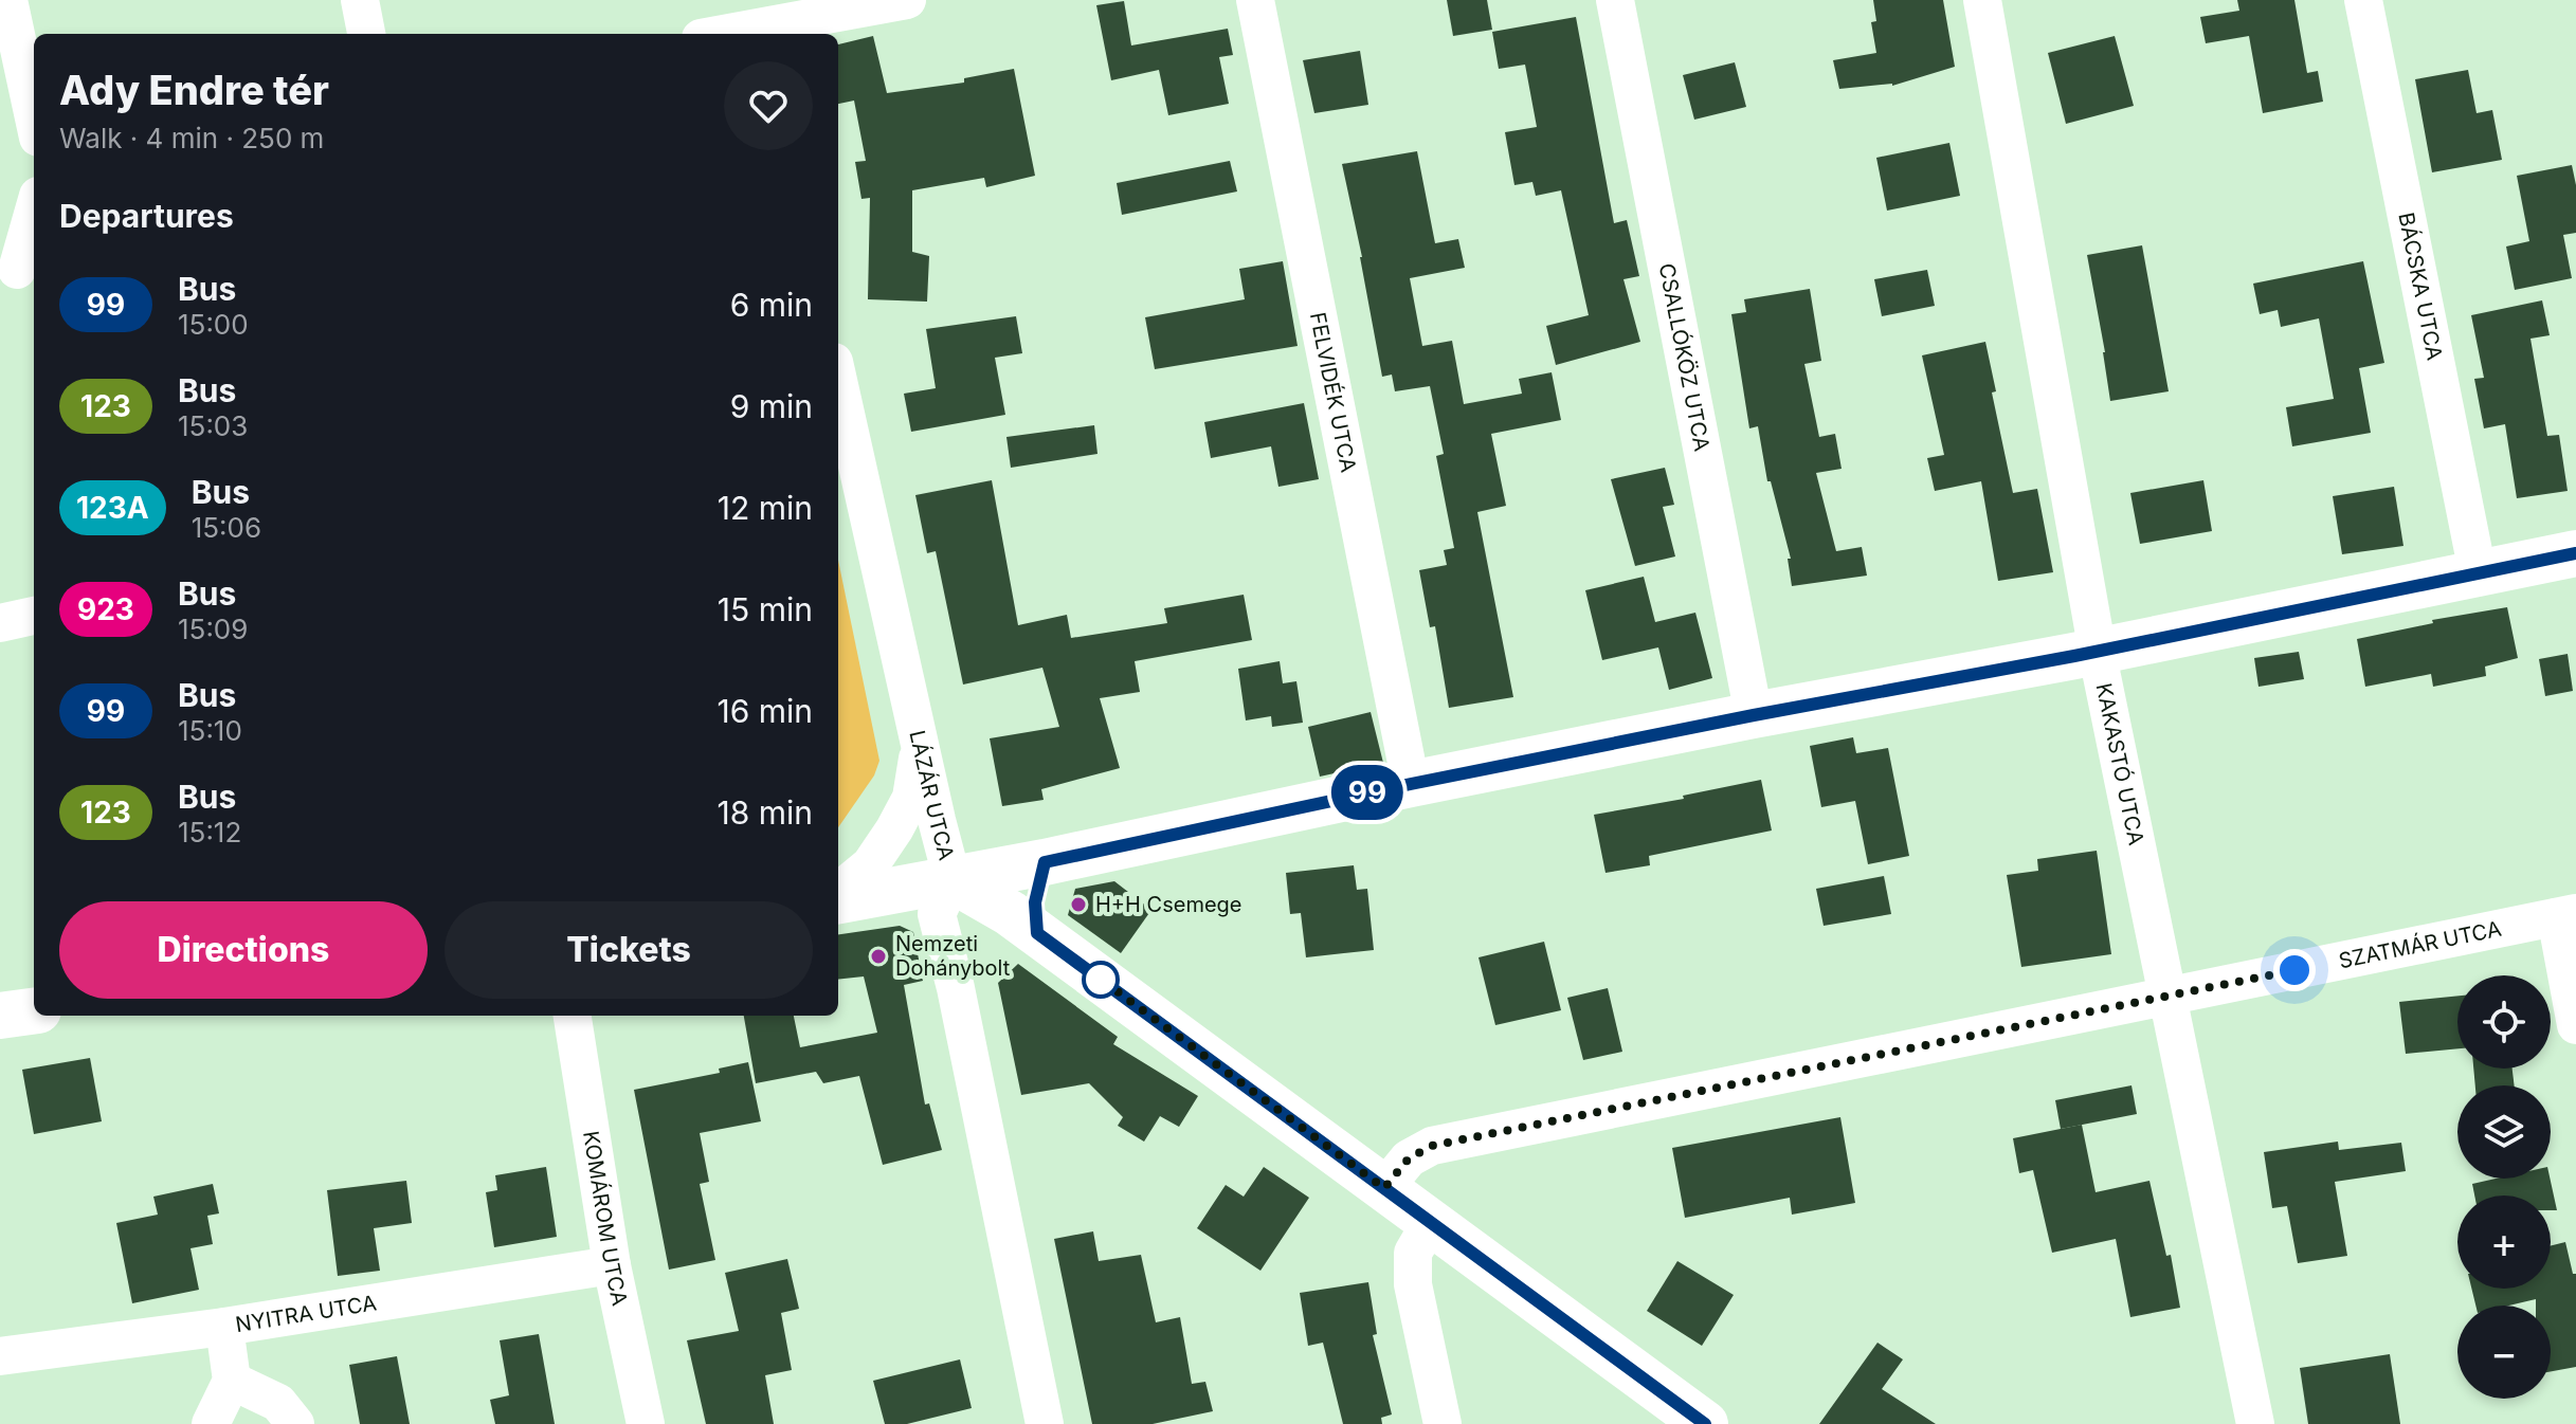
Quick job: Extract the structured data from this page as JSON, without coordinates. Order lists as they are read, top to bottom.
{
  "streets": {
    "street": [
      "BÁCSKA UTCA",
      "CSALLÓKÖZ UTCA",
      "FELVIDÉK UTCA",
      "KAKASTÓ UTCA",
      "LÁZÁR UTCA",
      "SZATMÁR UTCA",
      "KOMÁROM UTCA",
      "NYITRA UTCA"
    ]
  },
  "crossings": [
    ["KAKASTÓ UTCA", "SZATMÁR UTCA"],
    ["KOMÁROM UTCA", "NYITRA UTCA"]
  ],
  "places": ["H+H Csemege", "Nemzeti Dohánybolt"],
  "lines": ["bus line 99"],
  "page": {
    "on_map": "99",
    "heading": [
      ["Ady Endre tér", "Walk · 4 min · 250 m"],
      "Departures"
    ],
    "list": [
      {
        "mark": "99",
        "name": "Bus",
        "note": "15:00",
        "value": "6 min"
      },
      {
        "mark": "123",
        "name": "Bus",
        "note": "15:03",
        "value": "9 min"
      },
      {
        "mark": "123A",
        "name": "Bus",
        "note": "15:06",
        "value": "12 min"
      },
      {
        "mark": "923",
        "name": "Bus",
        "note": "15:09",
        "value": "15 min"
      },
      {
        "mark": "99",
        "name": "Bus",
        "note": "15:10",
        "value": "16 min"
      },
      {
        "mark": "123",
        "name": "Bus",
        "note": "15:12",
        "value": "18 min"
      }
    ],
    "buttons": ["Directions", "Tickets"],
    "map_buttons": ["+", "−"]
  }
}
